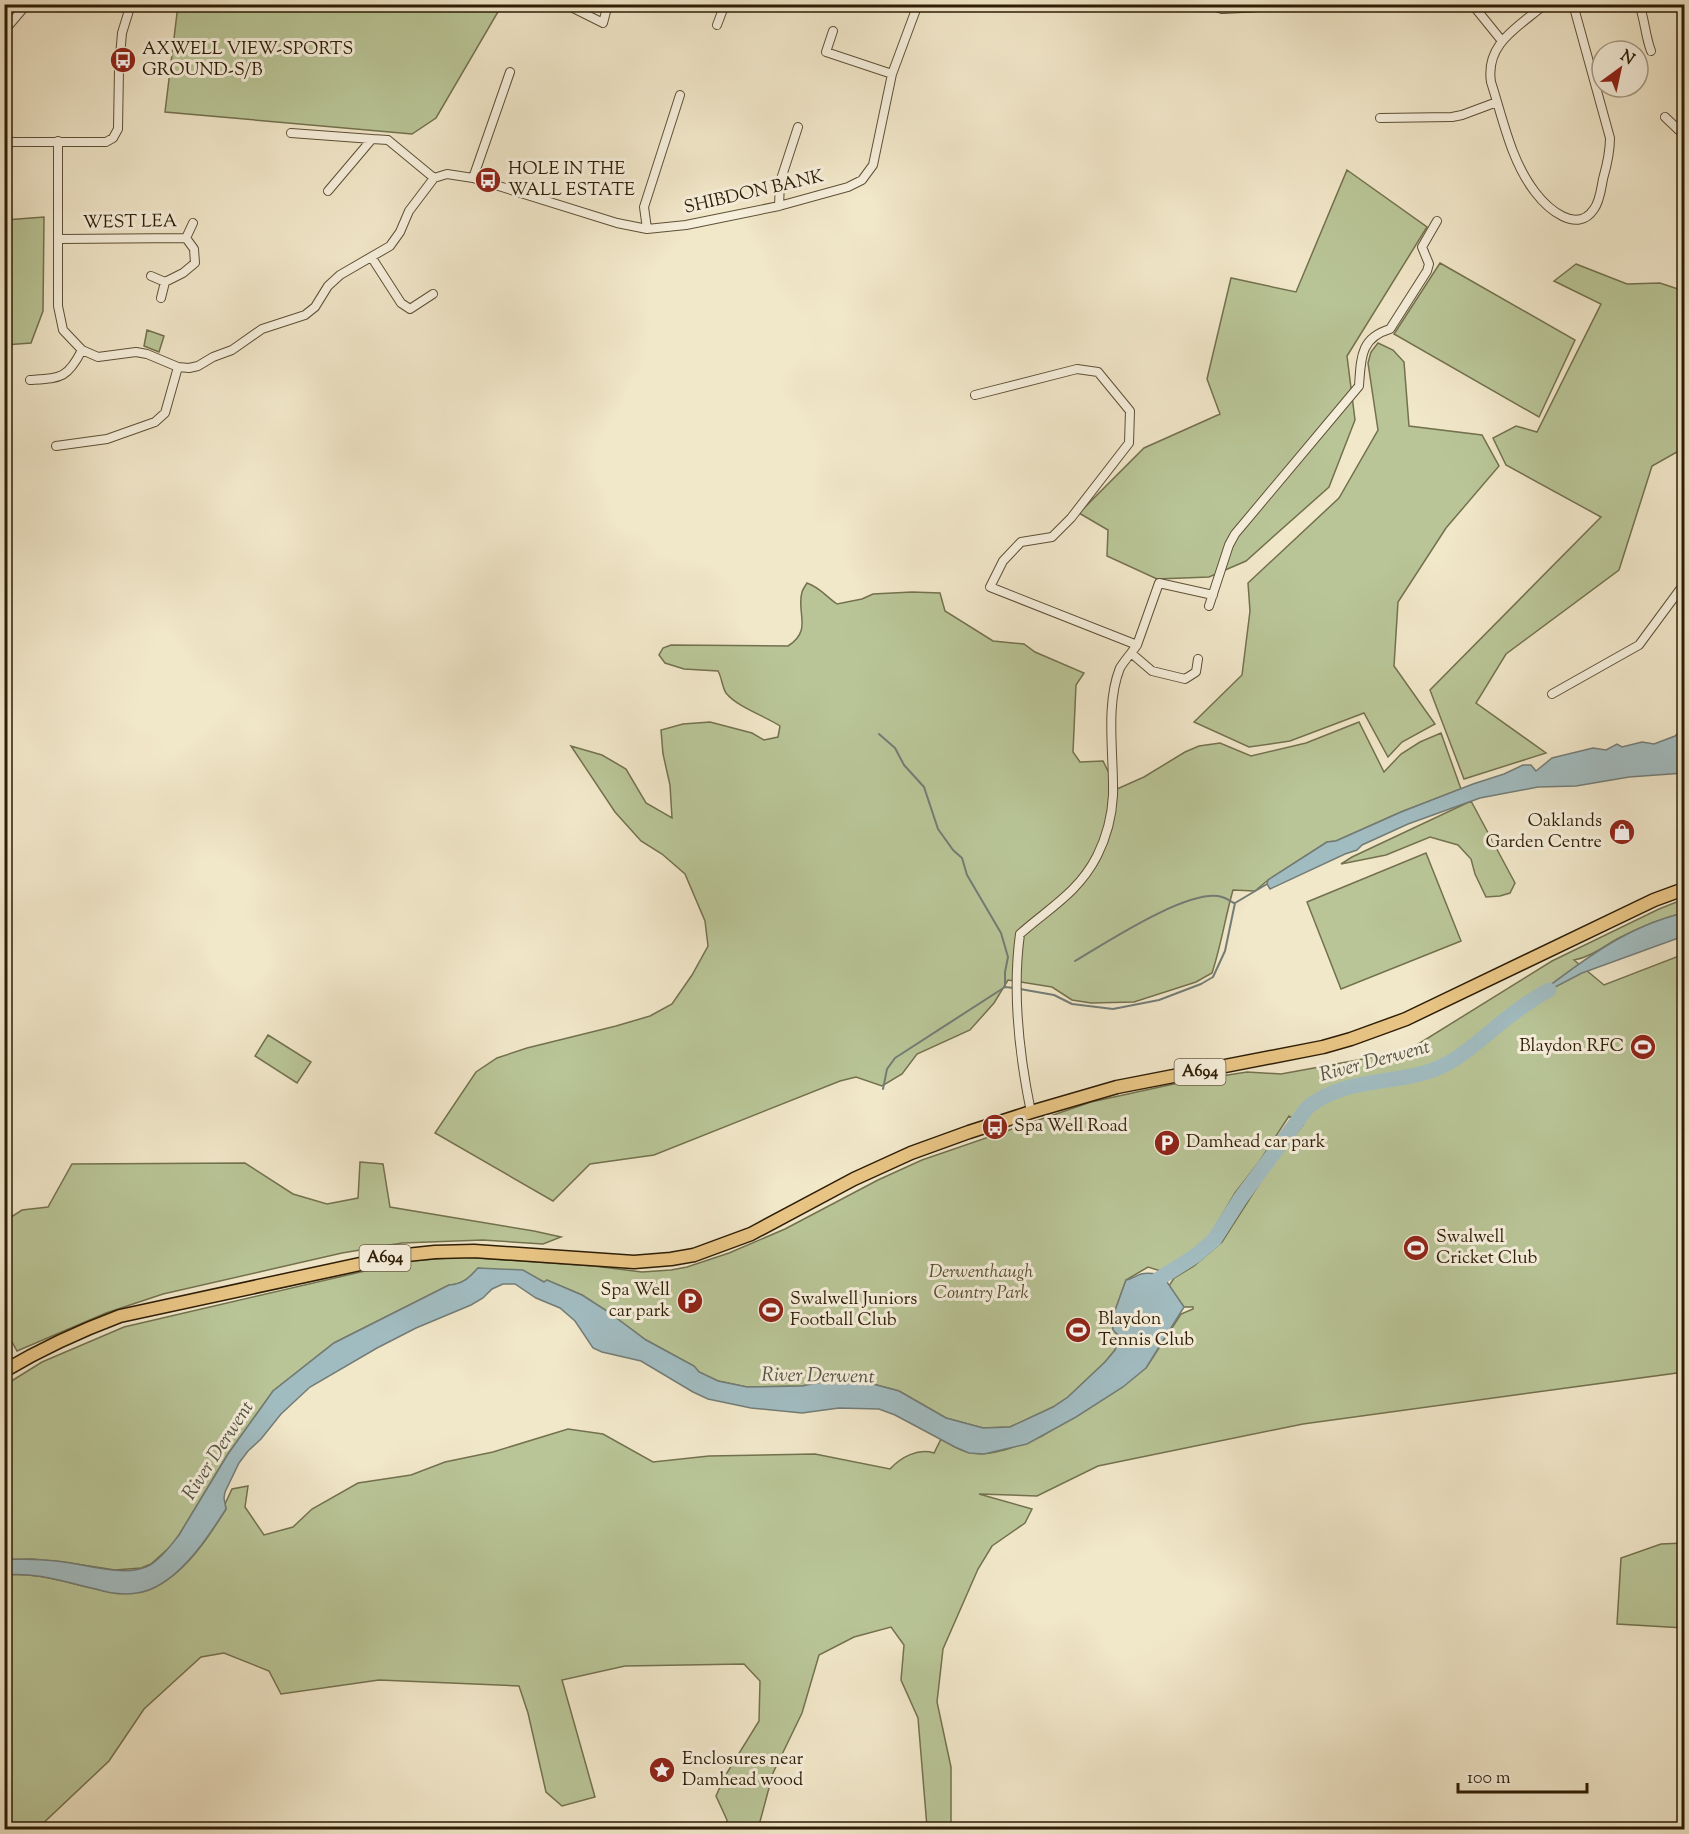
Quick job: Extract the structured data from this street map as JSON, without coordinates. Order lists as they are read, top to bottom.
{
  "streets": {
    "main road": ["A694"],
    "street": ["SHIBDON BANK", "WEST LEA"]
  },
  "water": ["River Derwent"],
  "parks": ["Derwenthaugh Country Park"],
  "places": {
    "bus stop": ["AXWELL VIEW-SPORTS GROUND-S/B", "HOLE IN THE WALL ESTATE", "Spa Well Road"],
    "shop": ["Oaklands Garden Centre"],
    "sports": [
      "Blaydon RFC",
      "Swalwell Cricket Club",
      "Swalwell Juniors Football Club",
      "Blaydon Tennis Club"
    ],
    "parking": ["Damhead car park", "Spa Well car park"],
    "place": ["Enclosures near Damhead wood"]
  },
  "scale_bar": "100 m",
  "north": "top right"
}
